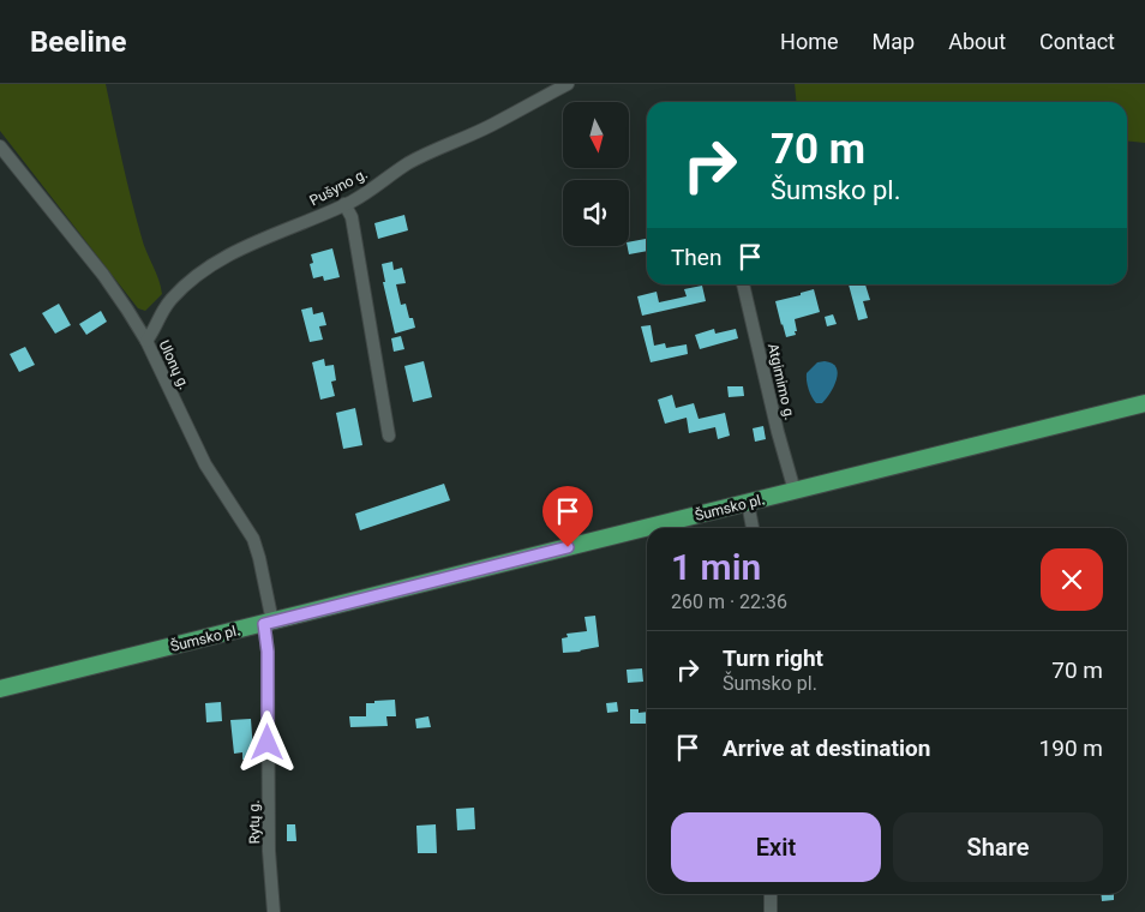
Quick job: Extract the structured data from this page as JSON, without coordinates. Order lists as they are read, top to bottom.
{
  "streets": {
    "main road": ["Šumsko pl."],
    "street": [
      "Pušyno g.",
      "Ulonų g.",
      "Atgimimo g.",
      "Rytų g."
    ]
  },
  "crossings": [
    ["Pušyno g.", "Ulonų g."],
    ["Ulonų g.", "Šumsko pl."],
    ["Ulonų g.", "Rytų g."],
    ["Atgimimo g.", "Šumsko pl."],
    ["Šumsko pl.", "Rytų g."]
  ],
  "north": "bottom",
  "page": {
    "header": "Beeline",
    "nav": [
      "Home",
      "Map",
      "About",
      "Contact"
    ],
    "turn": ["70 m", "Šumsko pl."],
    "then": "Then",
    "heading": ["1 min", "260 m · 22:36"],
    "list": [
      {
        "name": "Turn right",
        "note": "Šumsko pl.",
        "value": "70 m"
      },
      {
        "name": "Arrive at destination",
        "value": "190 m"
      }
    ],
    "buttons": ["Exit", "Share"]
  }
}
